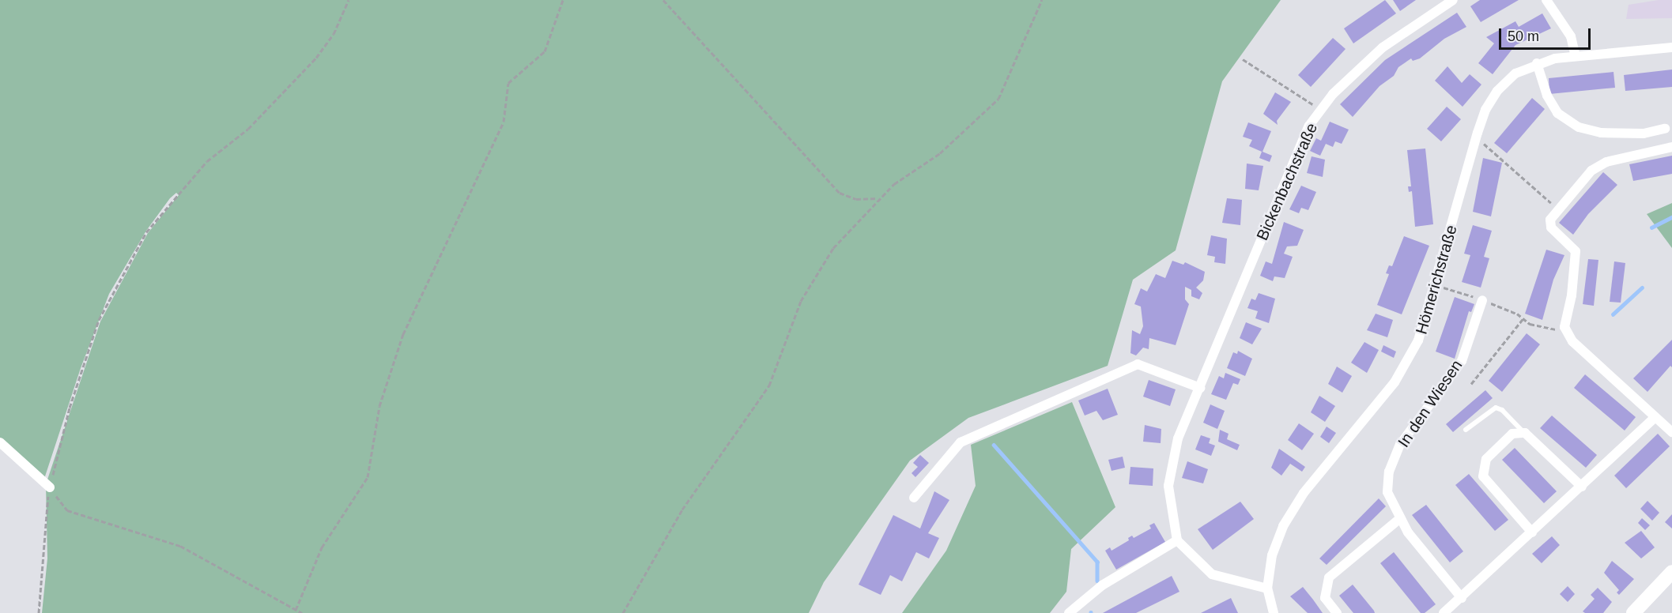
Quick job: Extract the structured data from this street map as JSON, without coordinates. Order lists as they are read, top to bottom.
{
  "streets": {
    "street": ["Bickenbachstraße", "Hömerichstraße", "In den Wiesen"]
  },
  "scale_bar": "50 m"
}
